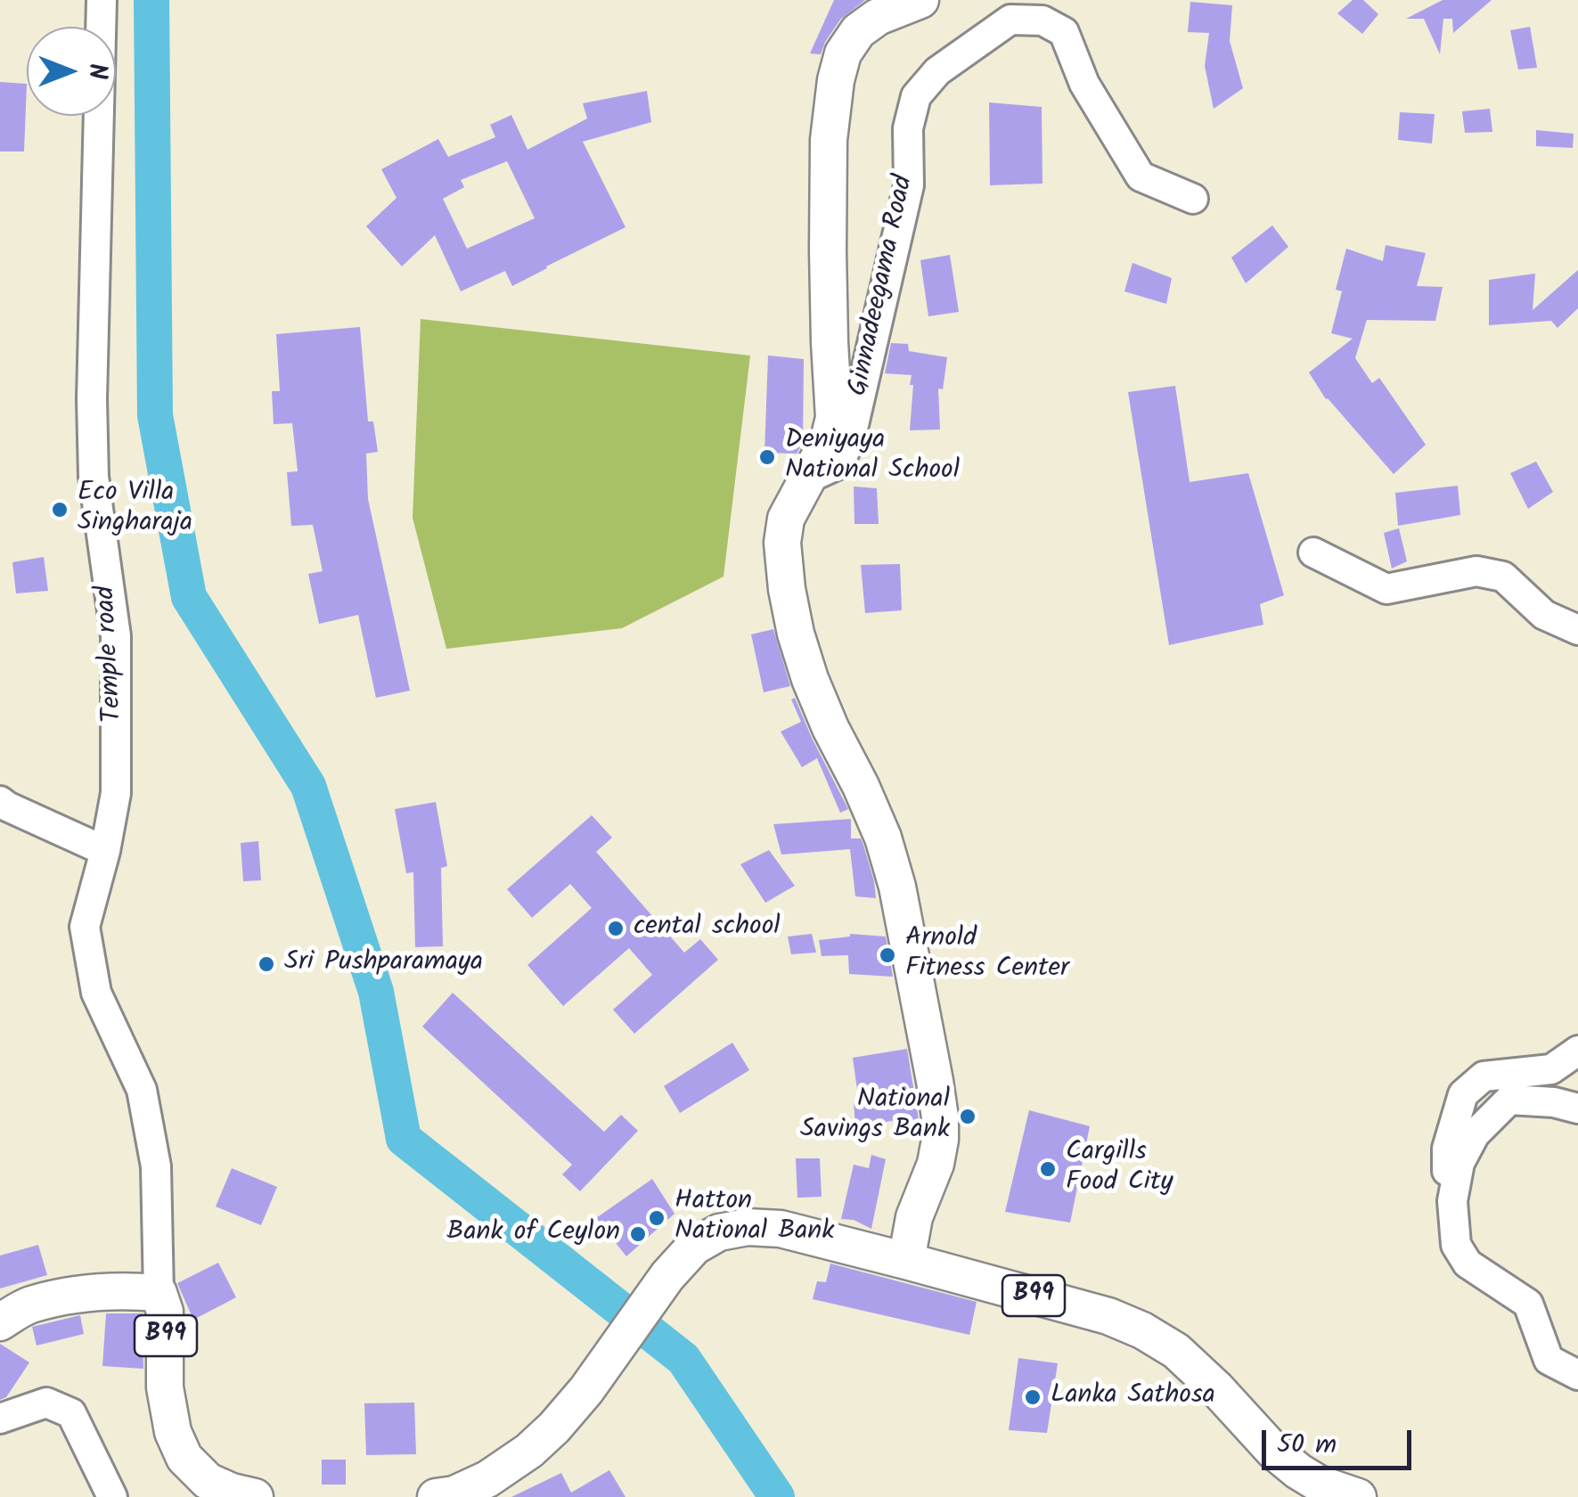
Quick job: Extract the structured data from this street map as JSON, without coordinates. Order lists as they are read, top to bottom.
{
  "streets": {
    "main road": ["B99"],
    "street": ["Ginnadeegama Road", "Temple road"]
  },
  "crossings": [
    ["Temple road", "B99"]
  ],
  "places": [
    "Deniyaya National School",
    "Eco Villa Singharaja",
    "cental school",
    "Arnold Fitness Center",
    "Sri Pushparamaya",
    "National Savings Bank",
    "Cargills Food City",
    "Hatton National Bank",
    "Bank of Ceylon",
    "Lanka Sathosa"
  ],
  "scale_bar": "50 m",
  "north": "right"
}
